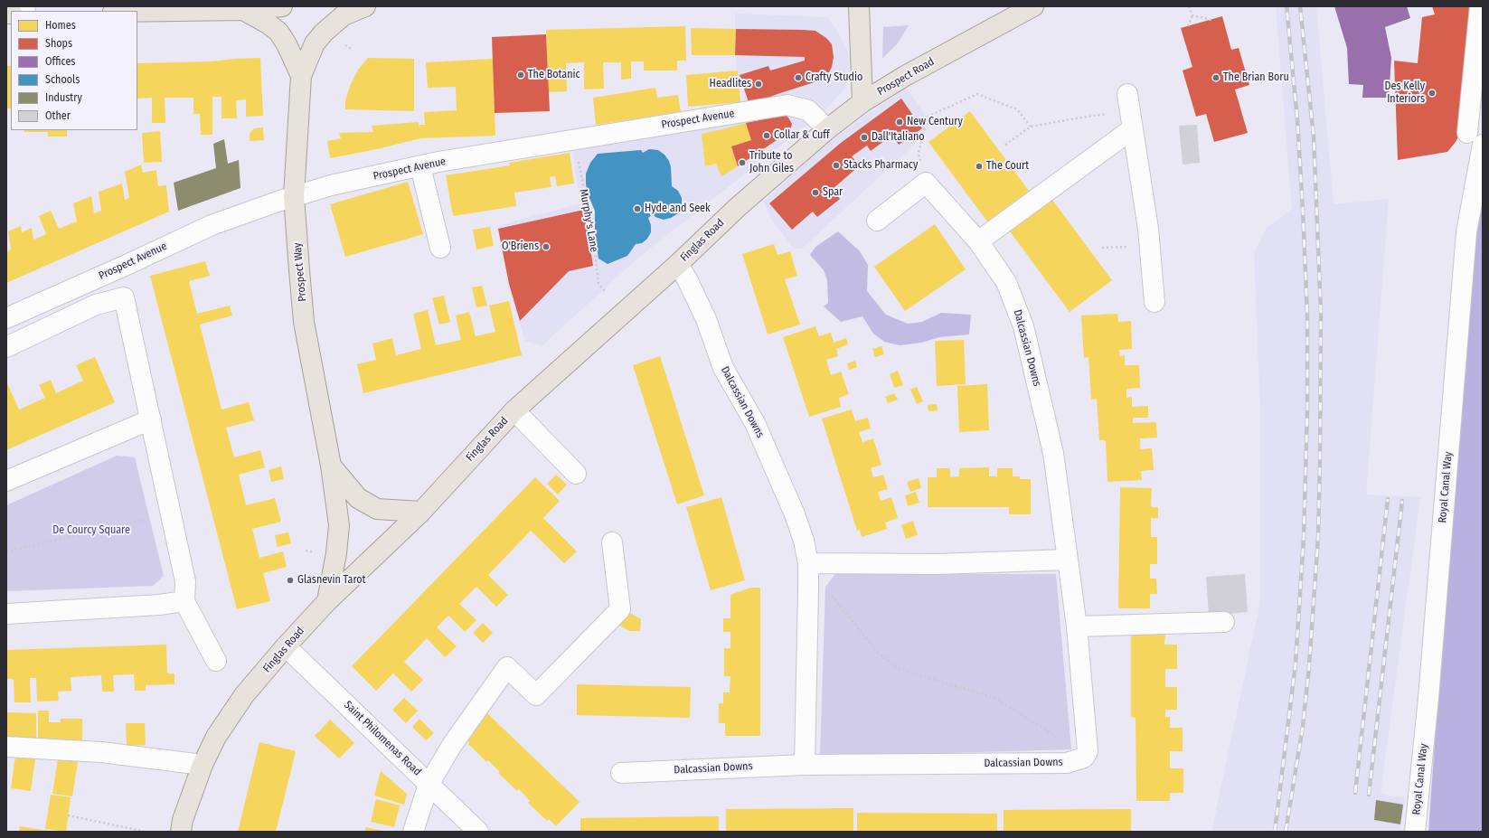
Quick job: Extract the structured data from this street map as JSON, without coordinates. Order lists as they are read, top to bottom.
{
  "streets": {
    "main road": ["Prospect Road", "Finglas Road", "Prospect Way"],
    "street": [
      "Prospect Avenue",
      "Dalcassian Downs",
      "Royal Canal Way",
      "Saint Philomenas Road"
    ],
    "path": ["Murphy's Lane"]
  },
  "crossings": [
    ["Prospect Road", "Finglas Road"],
    ["Prospect Avenue", "Finglas Road"],
    ["Prospect Avenue", "Prospect Way"],
    ["Finglas Road", "Prospect Way"],
    ["Finglas Road", "Dalcassian Downs"],
    ["Finglas Road", "Saint Philomenas Road"]
  ],
  "parks": ["De Courcy Square"],
  "places": [
    "The Botanic",
    "Crafty Studio",
    "The Brian Boru",
    "Headlites",
    "Des Kelly Interiors",
    "New Century",
    "Collar & Cuff",
    "Dall'Italiano",
    "Tribute to John Giles",
    "Stacks Pharmacy",
    "The Court",
    "Spar",
    "Hyde and Seek",
    "O'Briens",
    "Glasnevin Tarot"
  ],
  "legend": [
    "Homes",
    "Shops",
    "Offices",
    "Schools",
    "Industry",
    "Other"
  ]
}
